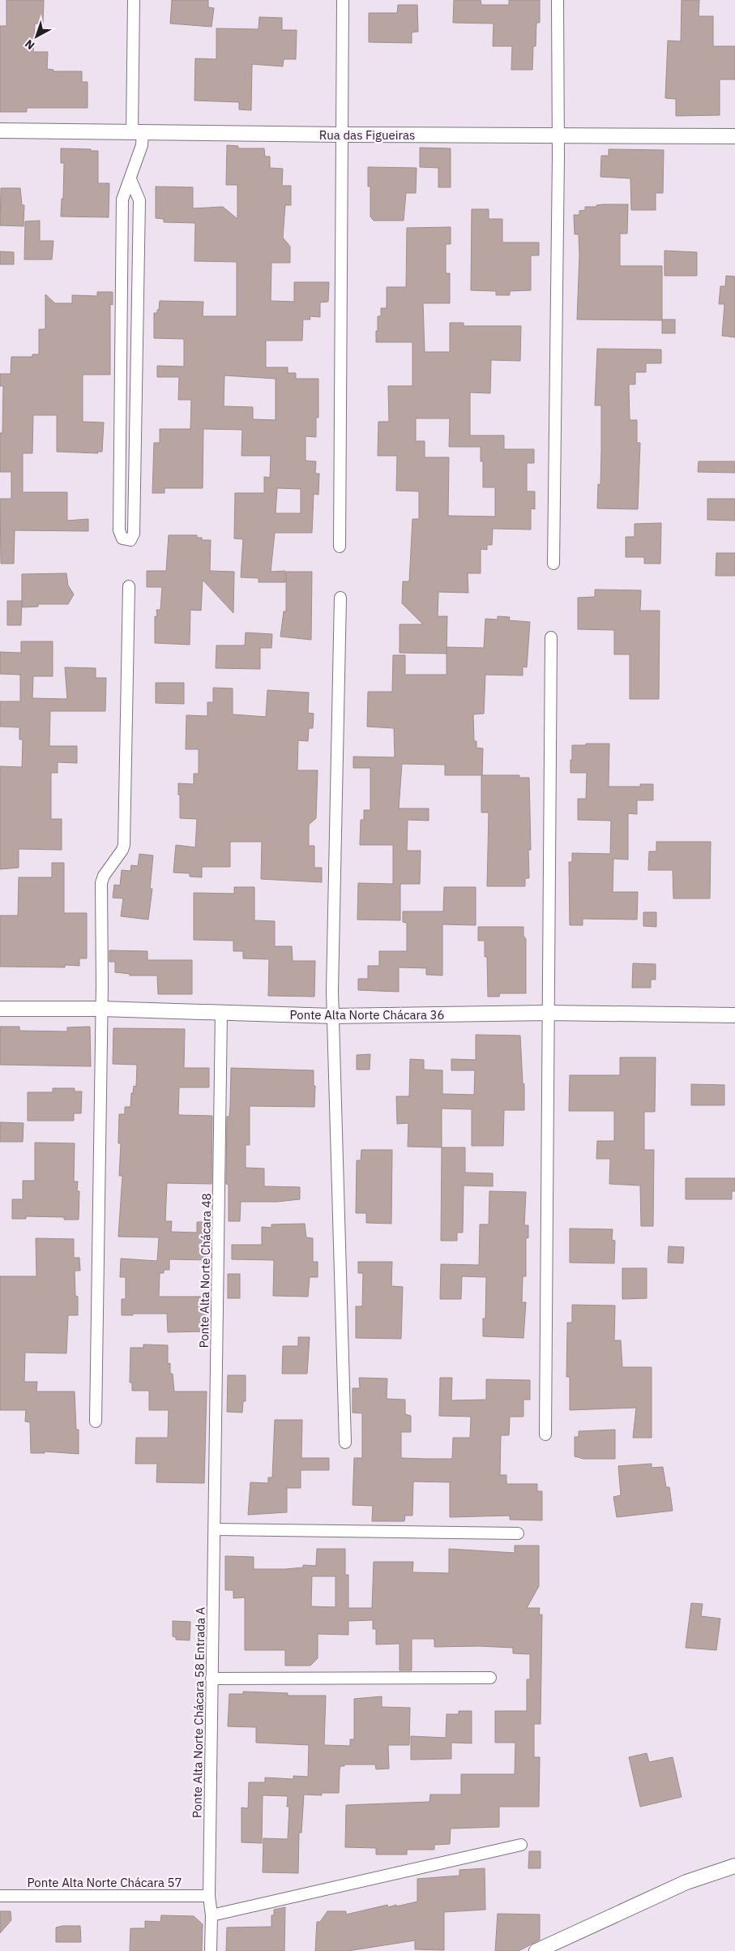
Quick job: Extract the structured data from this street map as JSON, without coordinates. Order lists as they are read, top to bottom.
{
  "streets": {
    "street": [
      "Rua das Figueiras",
      "Ponte Alta Norte Chácara 36",
      "Ponte Alta Norte Chácara 48",
      "Ponte Alta Norte Chácara 58 Entrada A",
      "Ponte Alta Norte Chácara 57"
    ]
  },
  "crossings": [
    ["Ponte Alta Norte Chácara 36", "Ponte Alta Norte Chácara 48"],
    ["Ponte Alta Norte Chácara 48", "Ponte Alta Norte Chácara 58 Entrada A"],
    ["Ponte Alta Norte Chácara 58 Entrada A", "Ponte Alta Norte Chácara 57"]
  ],
  "north": "bottom left"
}
